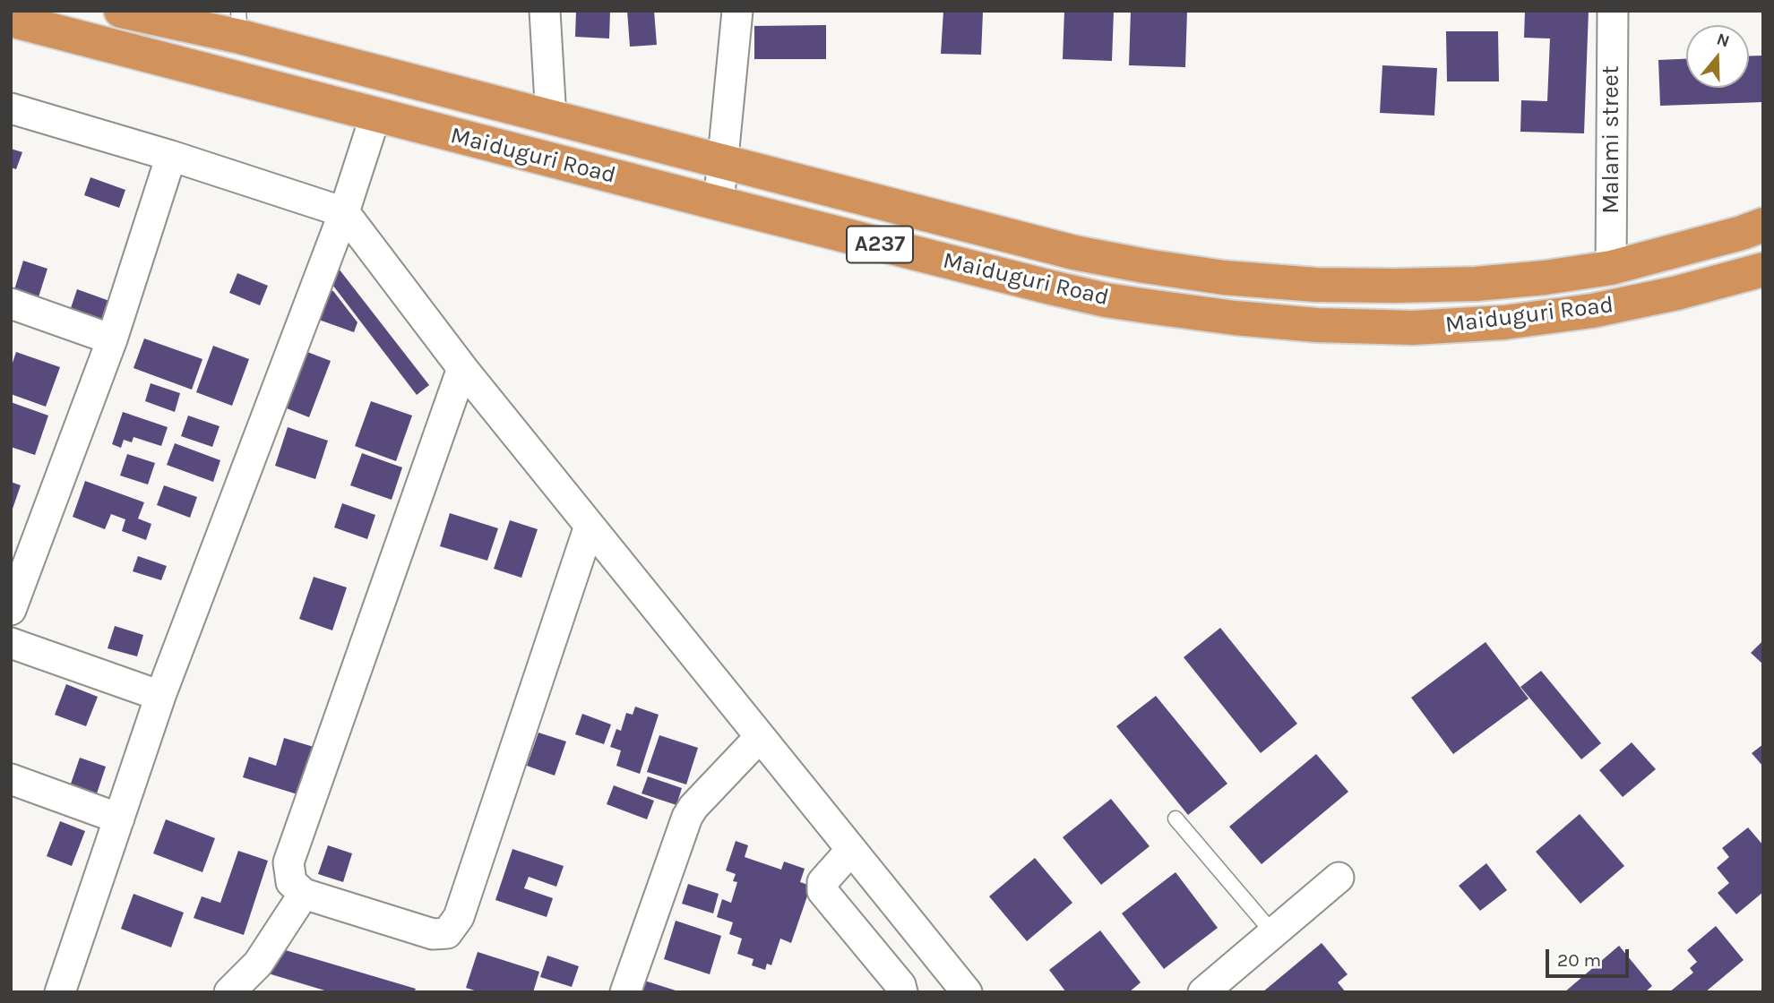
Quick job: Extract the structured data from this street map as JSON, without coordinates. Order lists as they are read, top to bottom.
{
  "streets": {
    "highway": ["Maiduguri Road", "A237"],
    "street": ["Malami street"]
  },
  "crossings": [
    ["Malami street", "Maiduguri Road"]
  ],
  "scale_bar": "20 m",
  "north": "top"
}
